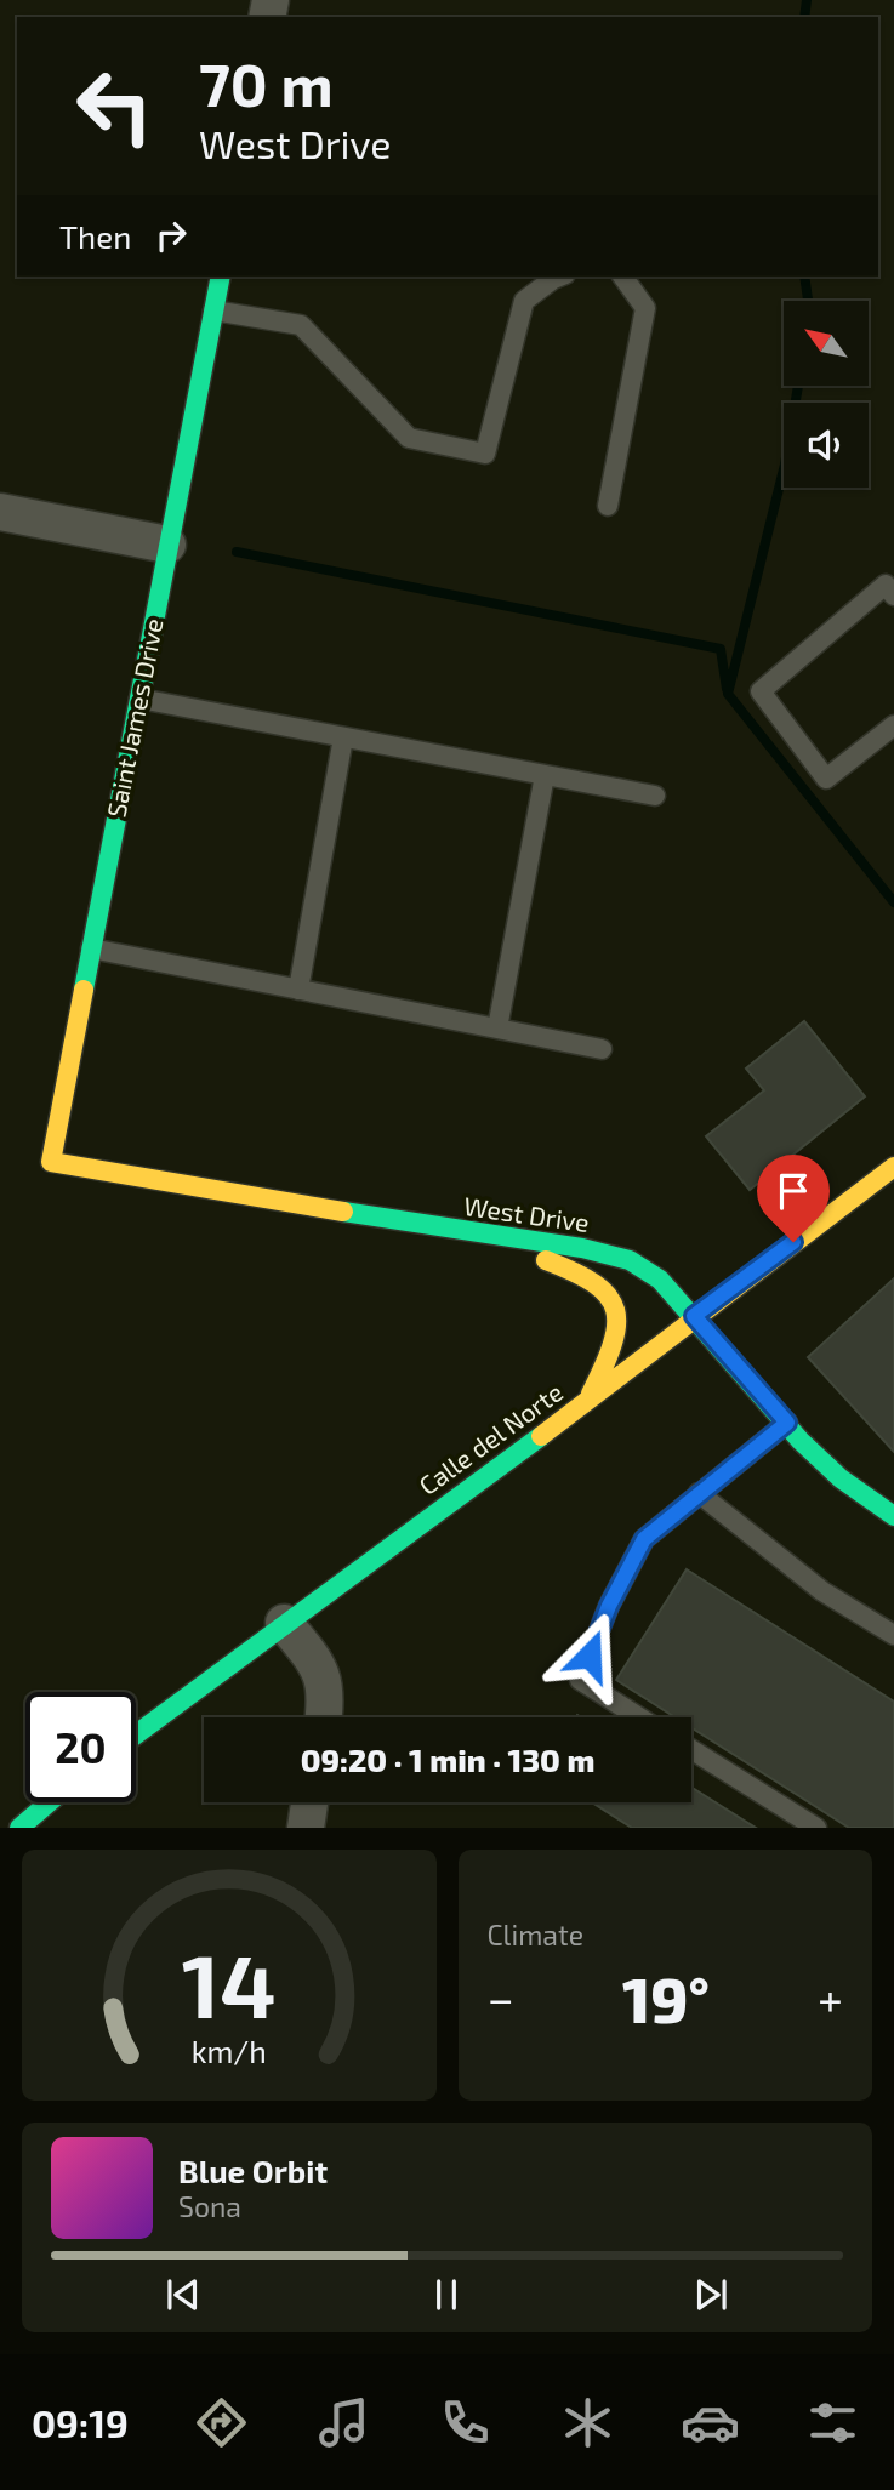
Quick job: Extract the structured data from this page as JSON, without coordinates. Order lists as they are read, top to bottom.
{
  "streets": {
    "street": ["Saint James Drive", "West Drive", "Calle del Norte"]
  },
  "crossings": [
    ["Saint James Drive", "West Drive"],
    ["West Drive", "Calle del Norte"]
  ],
  "north": "top left",
  "page": {
    "turn": ["70 m", "West Drive"],
    "then": "Then",
    "limit": "20",
    "trip": "09:20 · 1 min · 130 m",
    "tile": "Climate",
    "heat": ["−", "19°", "+"],
    "song": ["Blue Orbit", "Sona"],
    "tabs": "09:19",
    "gauge": ["14", "km/h"]
  }
}
